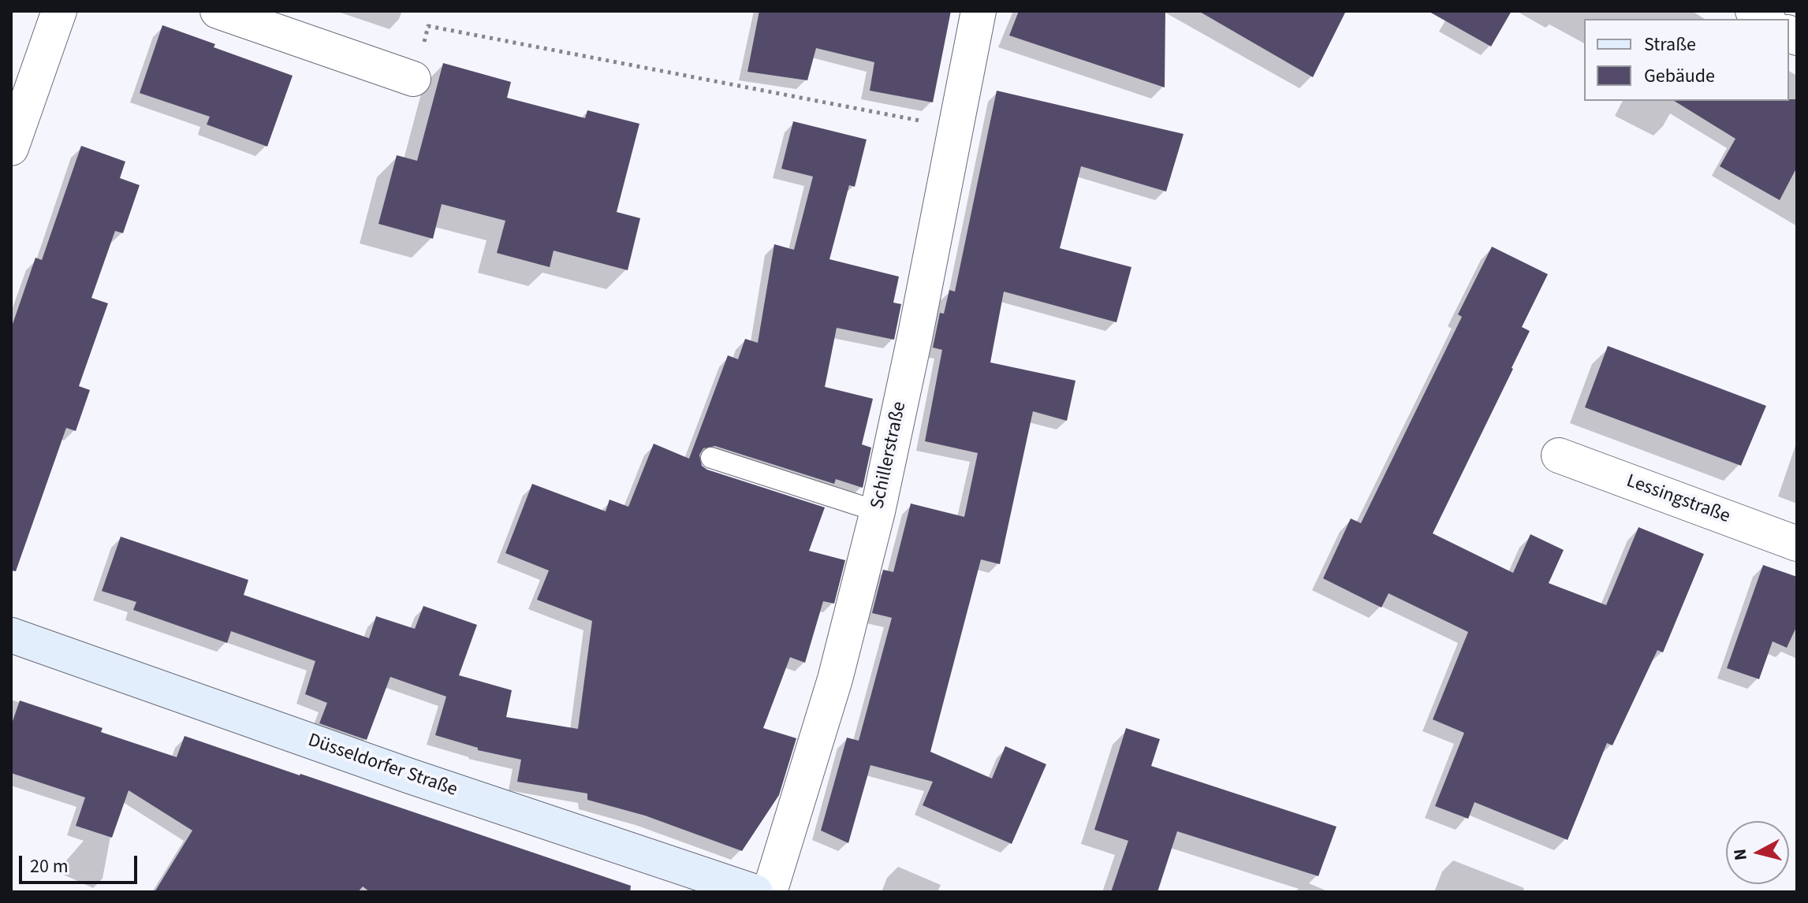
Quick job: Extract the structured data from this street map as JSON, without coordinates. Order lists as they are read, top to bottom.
{
  "streets": {
    "street": ["Schillerstraße", "Lessingstraße", "Düsseldorfer Straße"]
  },
  "legend": ["Straße", "Gebäude"],
  "scale_bar": "20 m",
  "north": "left"
}
